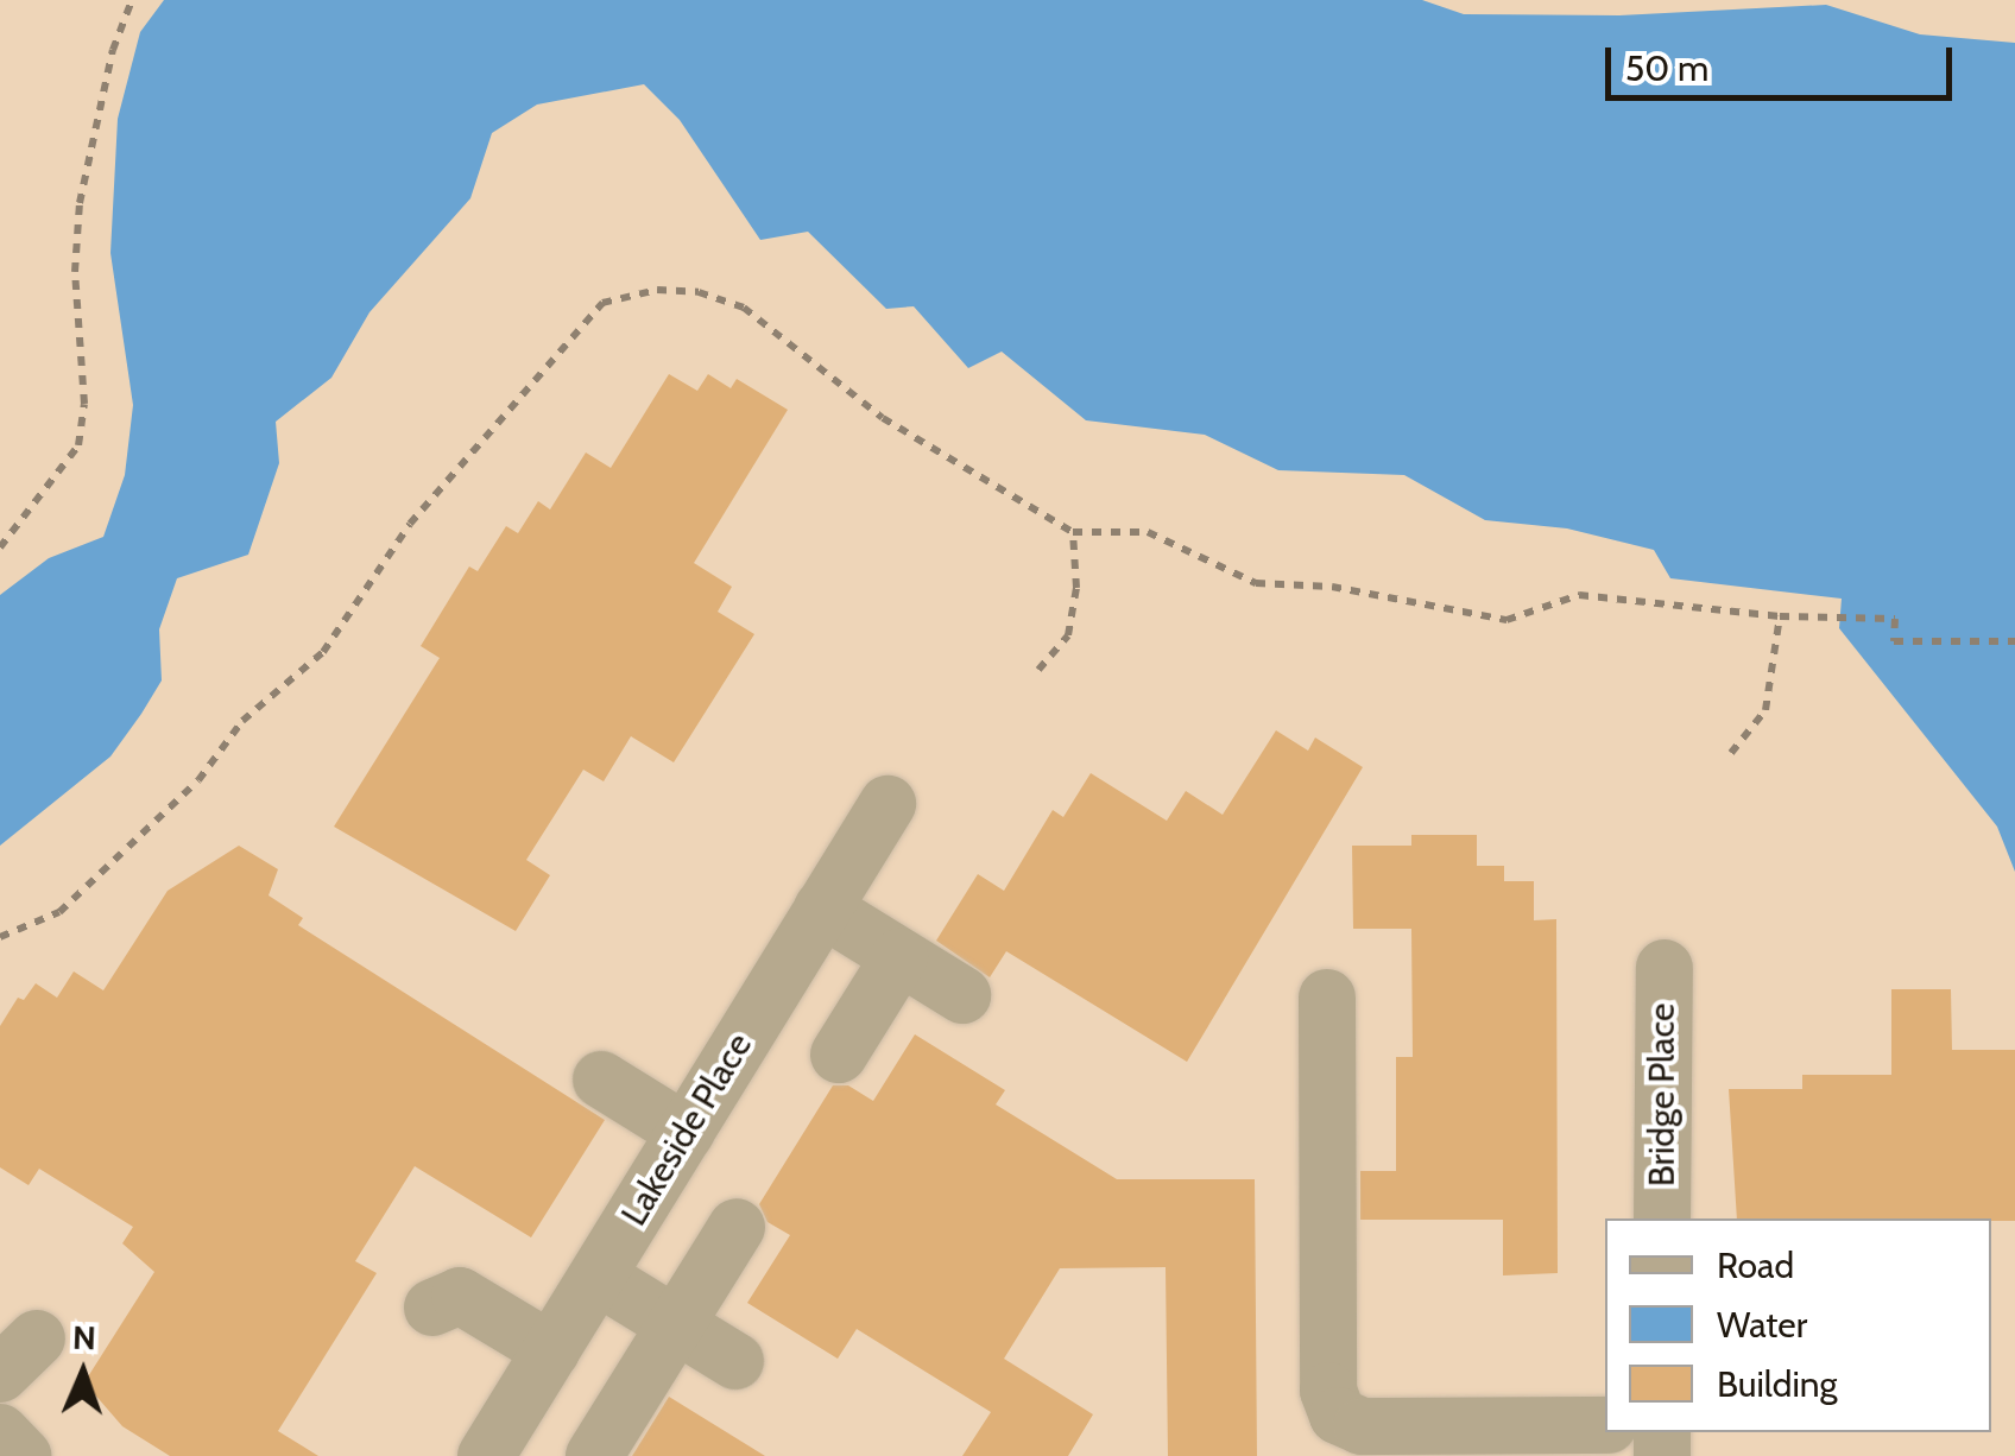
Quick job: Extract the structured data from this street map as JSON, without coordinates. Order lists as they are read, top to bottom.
{
  "streets": {
    "street": ["Bridge Place", "Lakeside Place"]
  },
  "legend": ["Road", "Water", "Building"],
  "scale_bar": "50 m",
  "north": "top"
}
